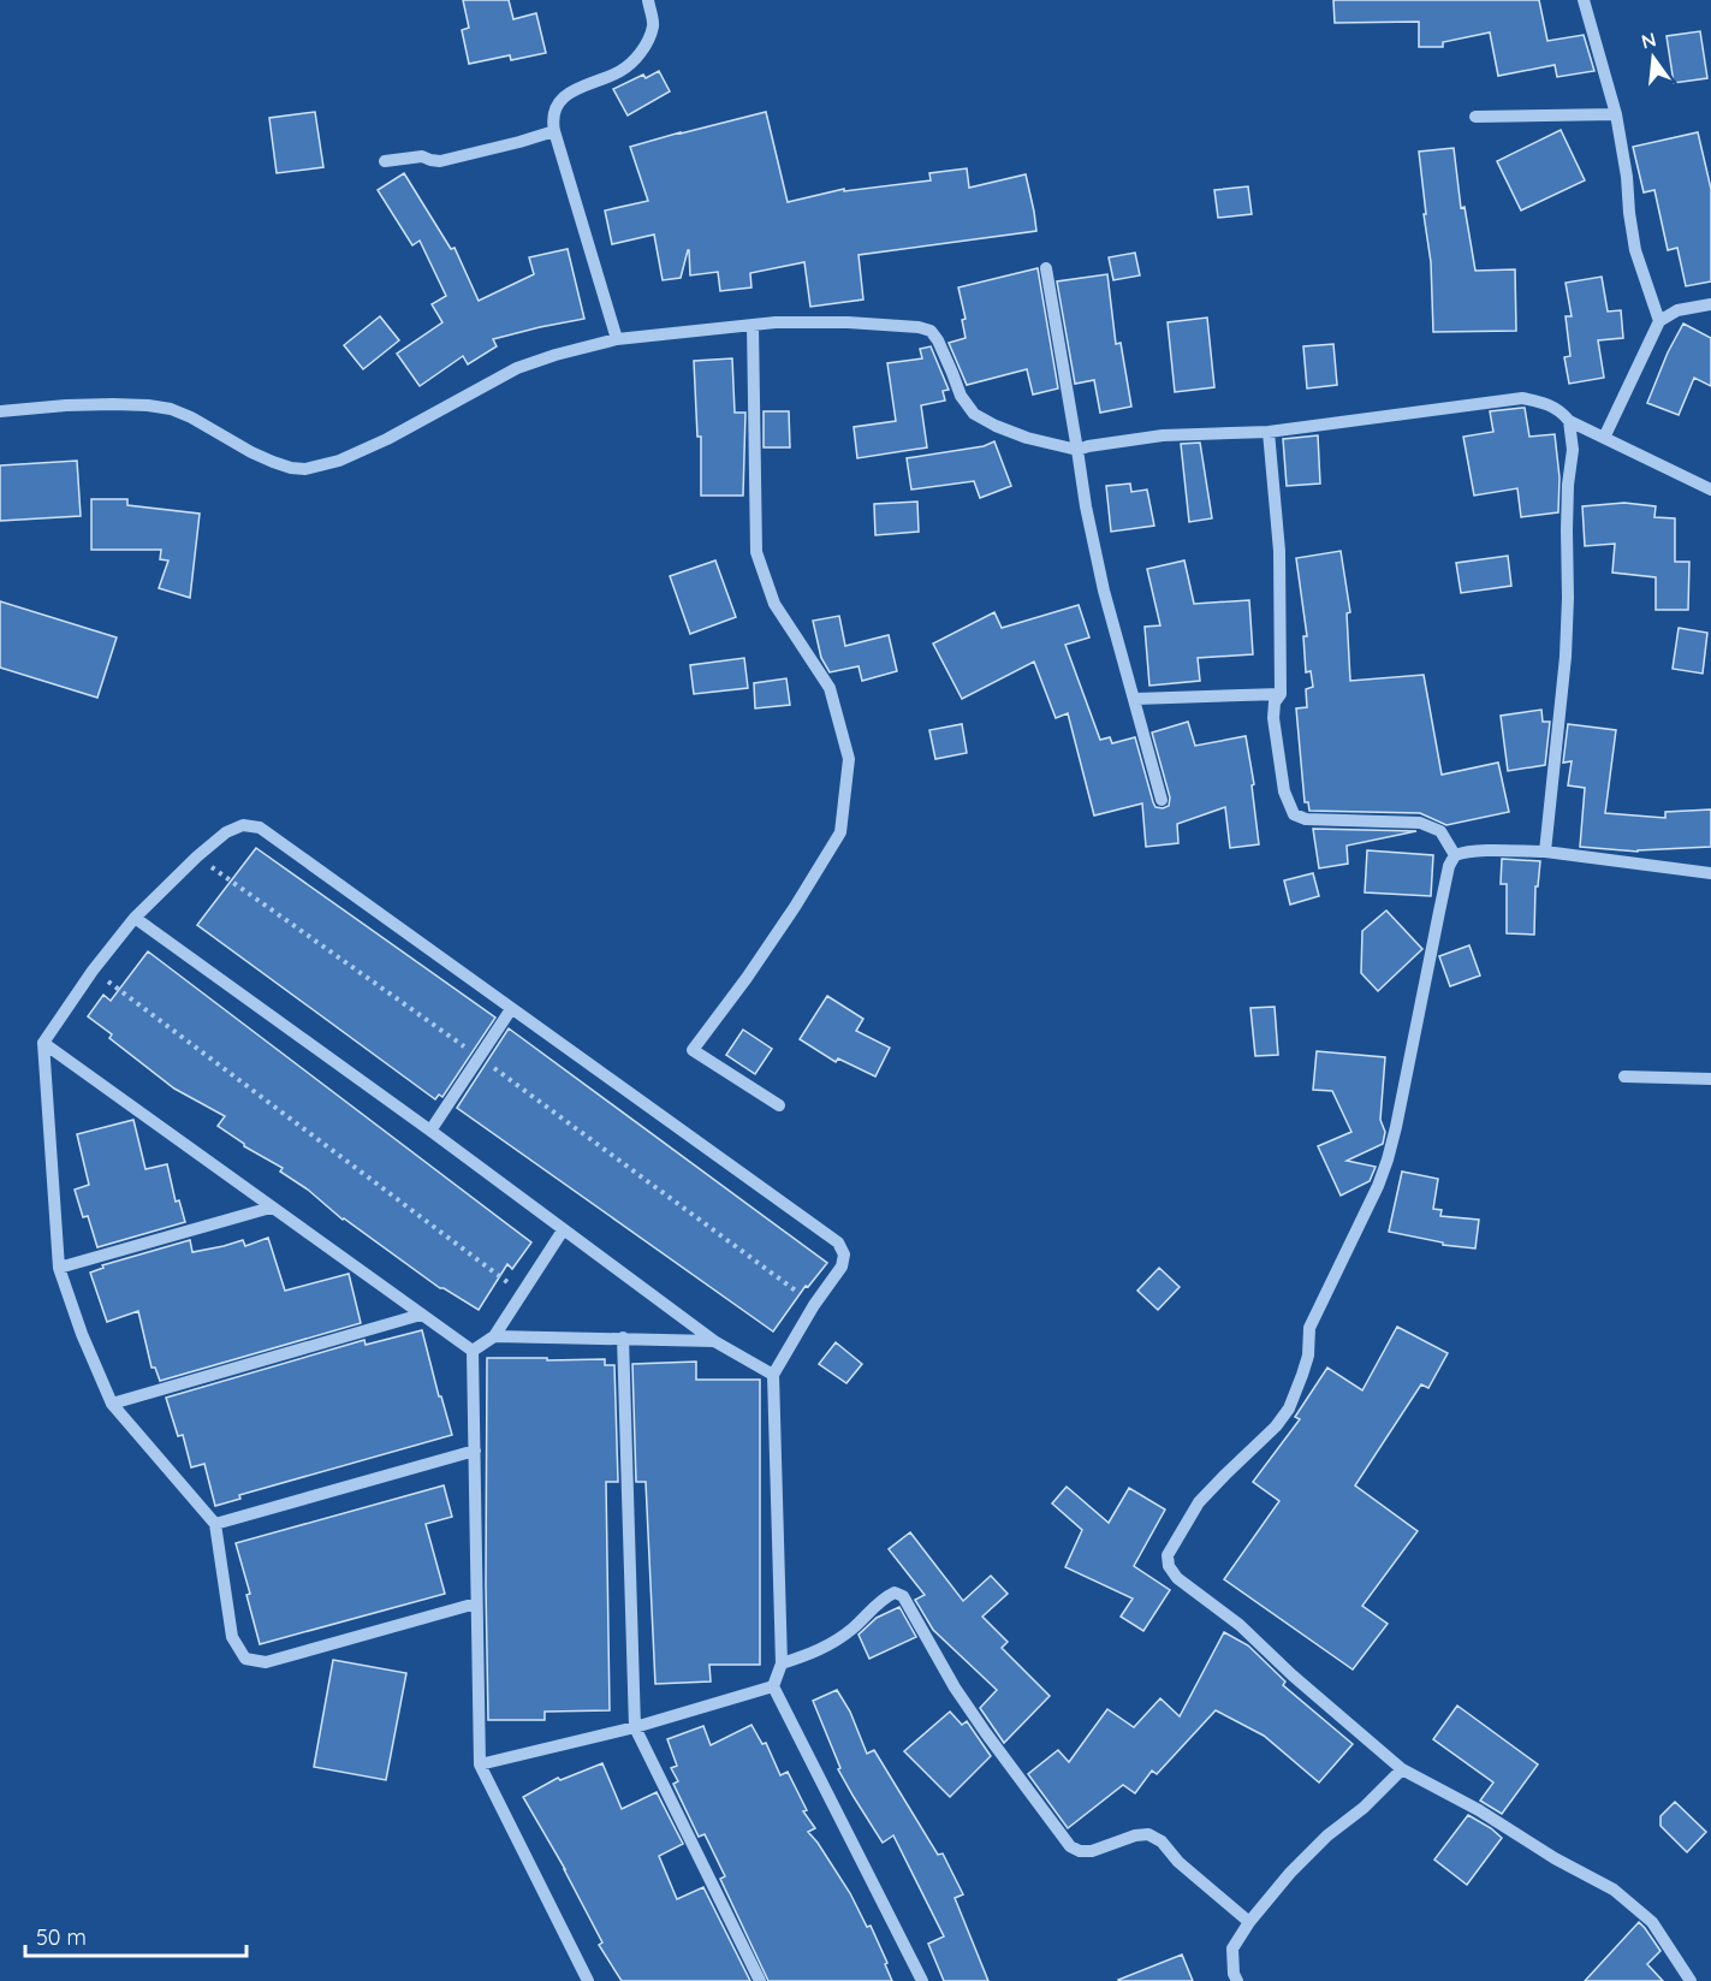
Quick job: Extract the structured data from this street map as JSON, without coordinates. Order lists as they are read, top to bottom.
{
  "scale_bar": "50 m",
  "north": "top"
}
